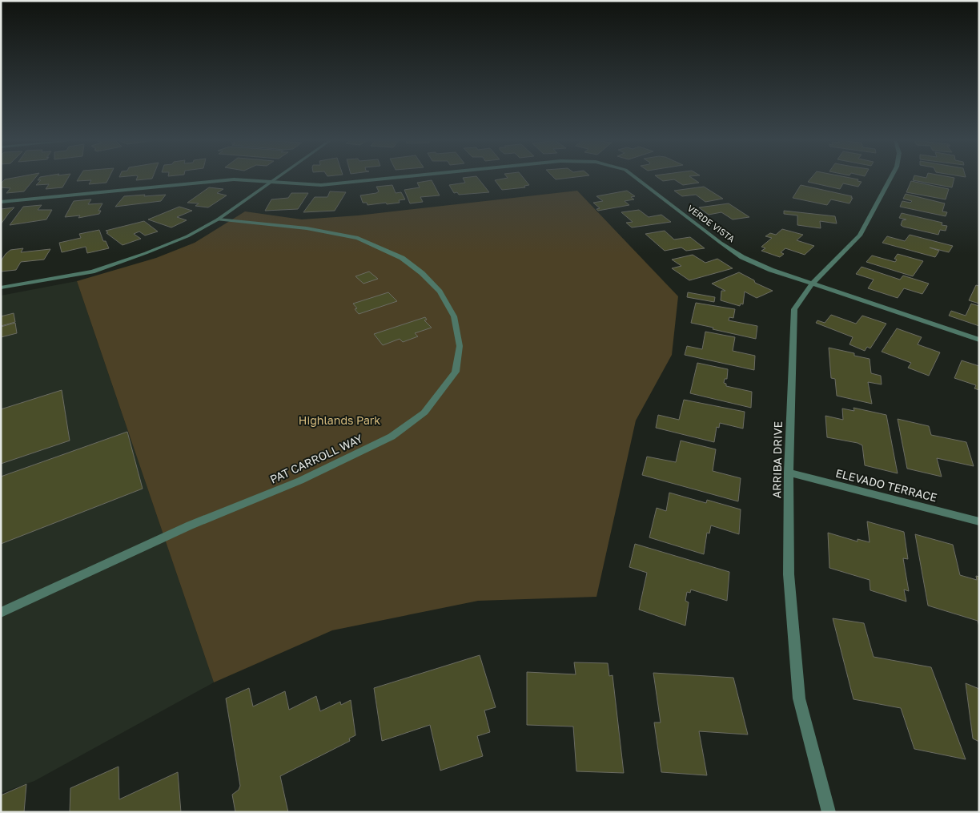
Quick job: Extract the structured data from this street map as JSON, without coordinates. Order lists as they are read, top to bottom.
{
  "streets": {
    "street": [
      "VERDE VISTA",
      "PAT CARROLL WAY",
      "ARRIBA DRIVE",
      "ELEVADO TERRACE"
    ]
  },
  "crossings": [
    ["VERDE VISTA", "ARRIBA DRIVE"],
    ["ARRIBA DRIVE", "ELEVADO TERRACE"]
  ],
  "parks": ["Highlands Park"]
}
